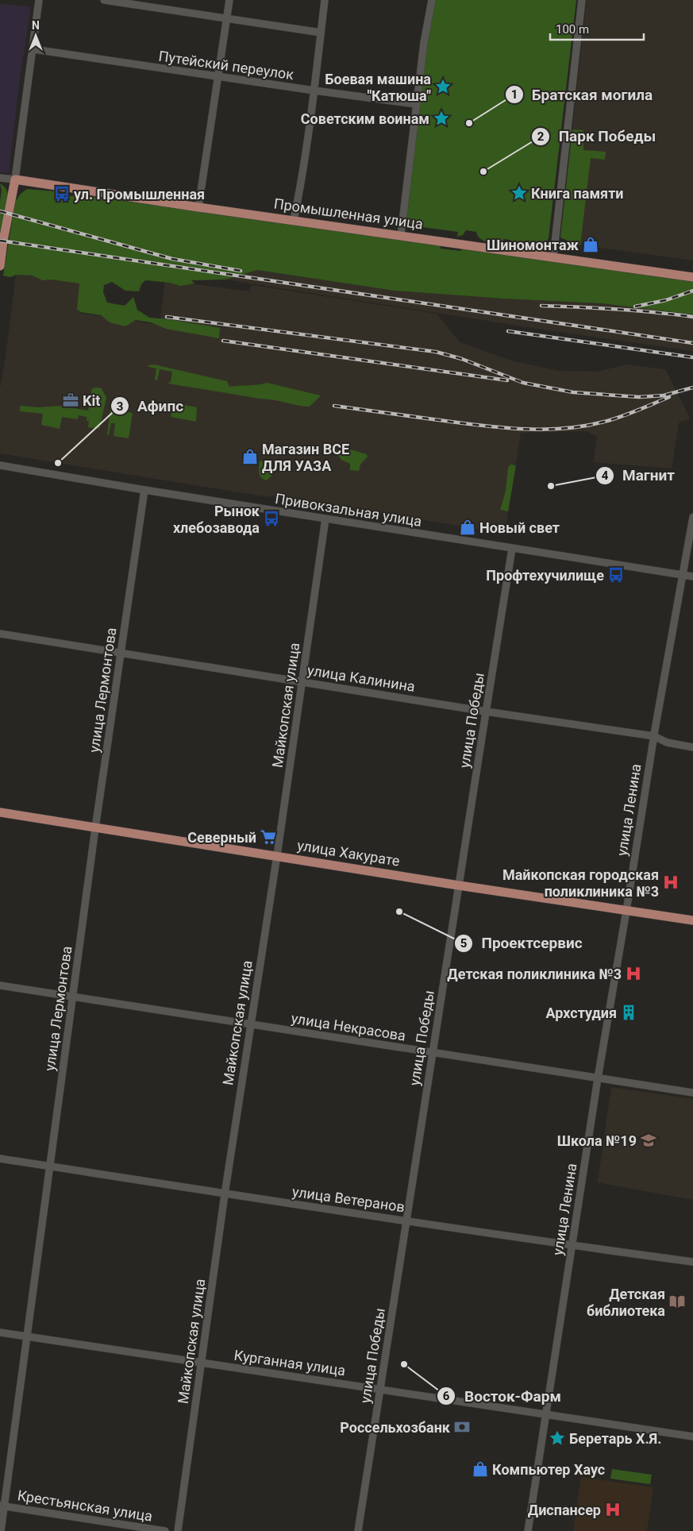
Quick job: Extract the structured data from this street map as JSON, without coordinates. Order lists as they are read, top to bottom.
{
  "streets": {
    "main road": ["Промышленная улица", "улица Хакурате"],
    "street": [
      "Путейский переулок",
      "Привокзальная улица",
      "улица Калинина",
      "улица Лермонтова",
      "Майкопская улица",
      "улица Победы",
      "улица Ленина",
      "улица Некрасова",
      "улица Ветеранов",
      "Курганная улица",
      "Крестьянская улица"
    ]
  },
  "crossings": [
    ["Привокзальная улица", "улица Лермонтова"],
    ["Привокзальная улица", "Майкопская улица"],
    ["Привокзальная улица", "улица Победы"],
    ["Привокзальная улица", "улица Ленина"],
    ["улица Калинина", "улица Лермонтова"],
    ["улица Калинина", "Майкопская улица"],
    ["улица Калинина", "улица Победы"],
    ["улица Калинина", "улица Ленина"],
    ["улица Лермонтова", "улица Хакурате"],
    ["улица Лермонтова", "улица Некрасова"],
    ["улица Лермонтова", "улица Ветеранов"],
    ["улица Лермонтова", "Курганная улица"],
    ["улица Лермонтова", "Крестьянская улица"],
    ["Майкопская улица", "улица Хакурате"],
    ["Майкопская улица", "улица Некрасова"],
    ["Майкопская улица", "улица Ветеранов"],
    ["Майкопская улица", "Курганная улица"],
    ["улица Победы", "улица Хакурате"],
    ["улица Победы", "улица Некрасова"],
    ["улица Победы", "улица Ветеранов"],
    ["улица Победы", "Курганная улица"],
    ["улица Ленина", "улица Хакурате"],
    ["улица Ленина", "улица Некрасова"],
    ["улица Ленина", "улица Ветеранов"],
    ["улица Ленина", "Курганная улица"]
  ],
  "places": {
    "place": [
      "Боевая машина \"Катюша\"",
      "Советским воинам",
      "Книга памяти",
      "Беретарь Х.Я."
    ],
    "other": [
      "Братская могила",
      "Парк Победы",
      "Афипс",
      "Магнит",
      "Проектсервис",
      "Восток-Фарм"
    ],
    "bus stop": ["ул. Промышленная", "Рынок хлебозавода", "Профтехучилище"],
    "shop": [
      "Шиномонтаж",
      "Магазин ВСЕ ДЛЯ УАЗА",
      "Новый свет",
      "Компьютер Хаус"
    ],
    "office": ["Kit"],
    "supermarket": ["Северный"],
    "hospital": ["Майкопская городская поликлиника №3", "Детская поликлиника №3", "Диспансер"],
    "building": ["Архстудия"],
    "school or university": ["Школа №19"],
    "library": ["Детская библиотека"],
    "bank": ["Россельхозбанк"]
  },
  "scale_bar": "100 m",
  "north": "top"
}
